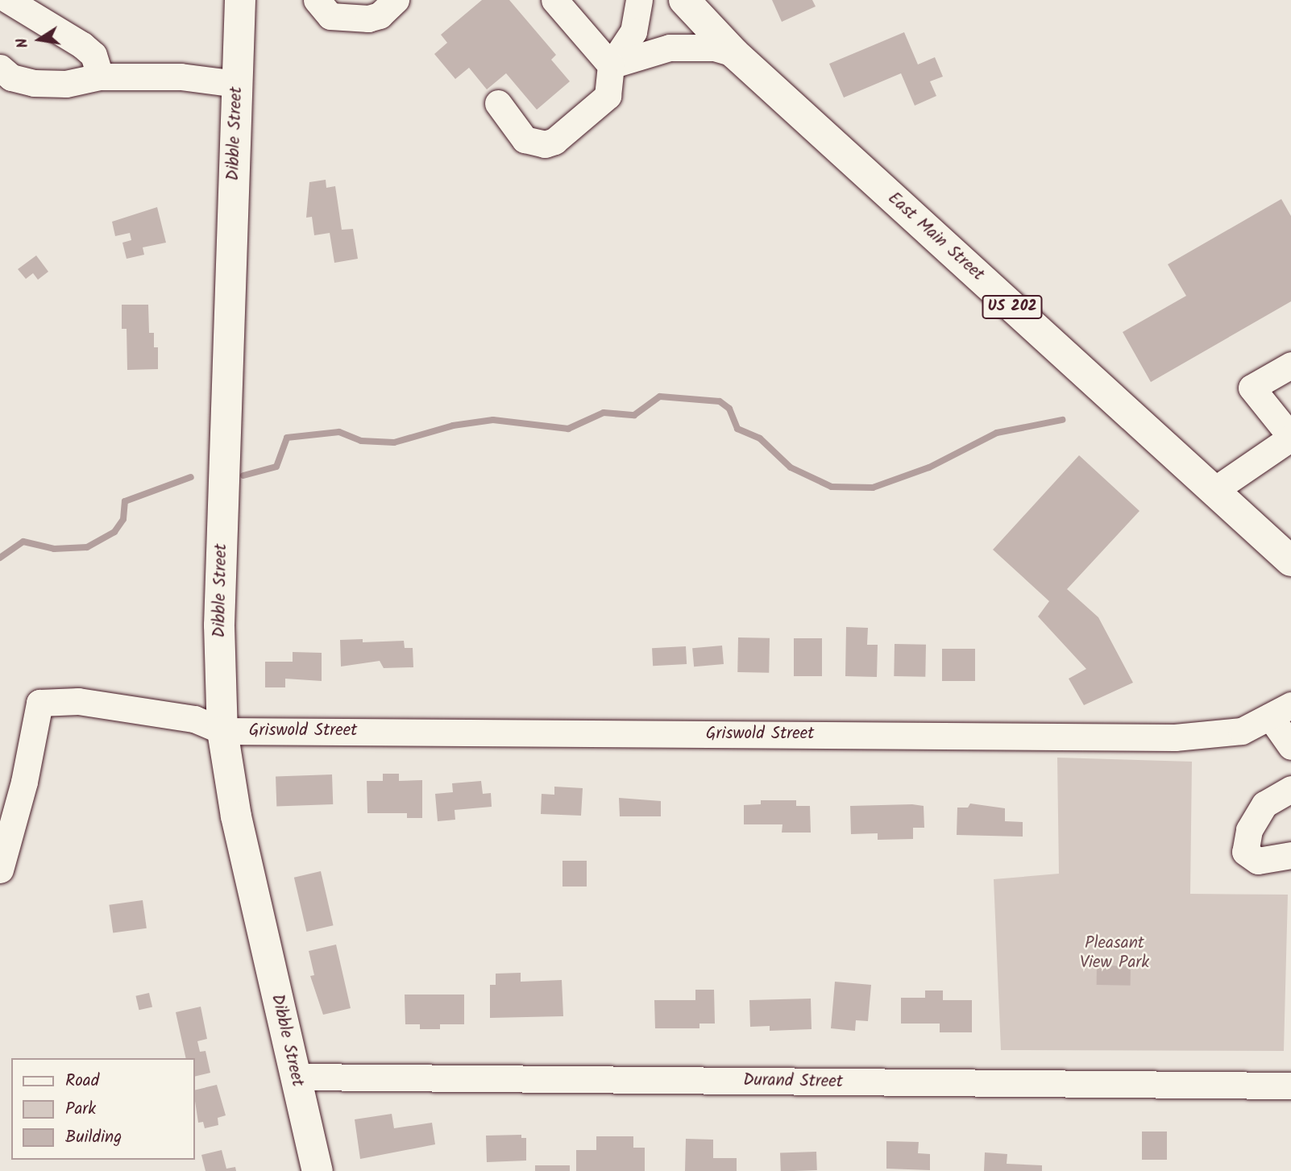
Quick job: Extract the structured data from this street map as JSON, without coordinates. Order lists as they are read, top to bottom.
{
  "streets": {
    "main road": ["Dibble Street", "East Main Street", "US 202"],
    "street": ["Griswold Street", "Durand Street"]
  },
  "crossings": [
    ["Dibble Street", "Griswold Street"],
    ["Dibble Street", "Durand Street"]
  ],
  "parks": ["Pleasant View Park"],
  "legend": ["Road", "Park", "Building"],
  "north": "left"
}
